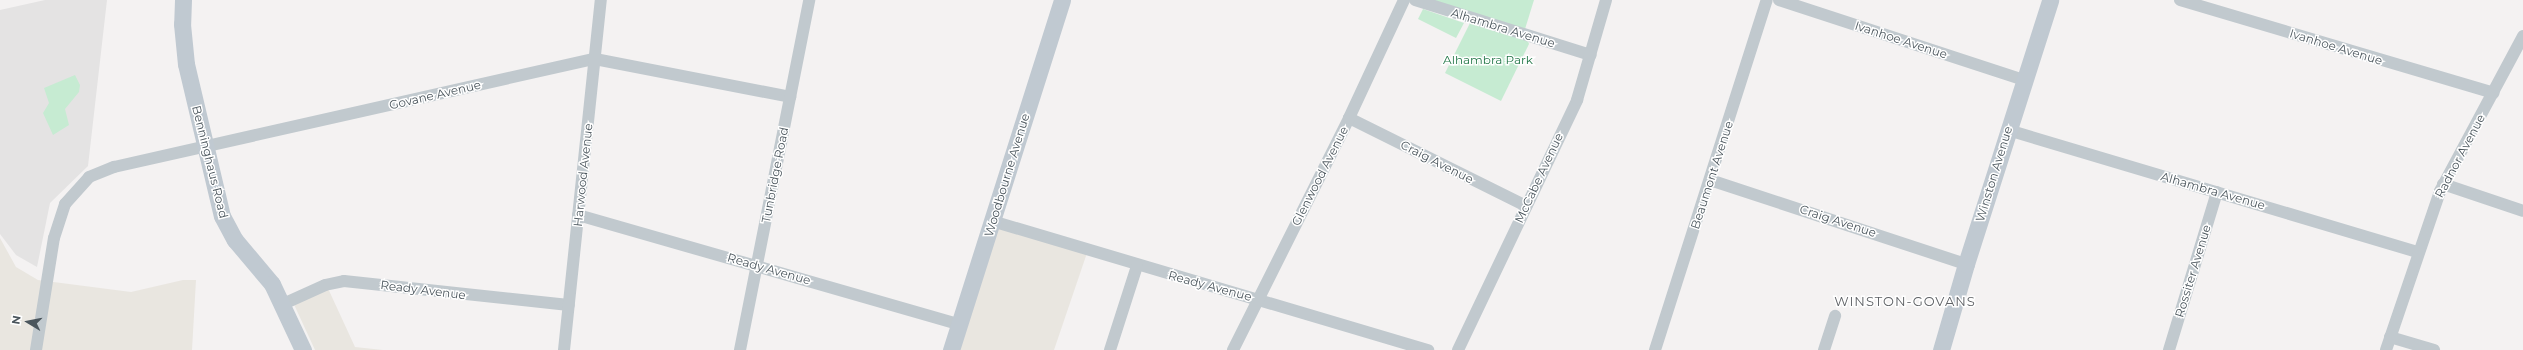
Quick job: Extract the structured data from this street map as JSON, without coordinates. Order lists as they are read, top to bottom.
{
  "streets": {
    "street": [
      "Alhambra Avenue",
      "Ivanhoe Avenue",
      "Govane Avenue",
      "Radnor Avenue",
      "Benninghaus Road",
      "Craig Avenue",
      "Winston Avenue",
      "Harwood Avenue",
      "Tunbridge Road",
      "Woodbourne Avenue",
      "Beaumont Avenue",
      "Glenwood Avenue",
      "McCabe Avenue",
      "Ready Avenue",
      "Rossiter Avenue"
    ]
  },
  "crossings": [
    ["Alhambra Avenue", "Radnor Avenue"],
    ["Alhambra Avenue", "Winston Avenue"],
    ["Alhambra Avenue", "McCabe Avenue"],
    ["Alhambra Avenue", "Rossiter Avenue"],
    ["Ivanhoe Avenue", "Radnor Avenue"],
    ["Ivanhoe Avenue", "Winston Avenue"],
    ["Govane Avenue", "Benninghaus Road"],
    ["Govane Avenue", "Harwood Avenue"],
    ["Govane Avenue", "Tunbridge Road"],
    ["Benninghaus Road", "Ready Avenue"],
    ["Craig Avenue", "Winston Avenue"],
    ["Craig Avenue", "Beaumont Avenue"],
    ["Craig Avenue", "Glenwood Avenue"],
    ["Craig Avenue", "McCabe Avenue"],
    ["Harwood Avenue", "Ready Avenue"],
    ["Tunbridge Road", "Ready Avenue"],
    ["Woodbourne Avenue", "Ready Avenue"],
    ["Glenwood Avenue", "Ready Avenue"]
  ],
  "districts": ["WINSTON-GOVANS"],
  "parks": ["Alhambra Park"],
  "north": "left"
}
